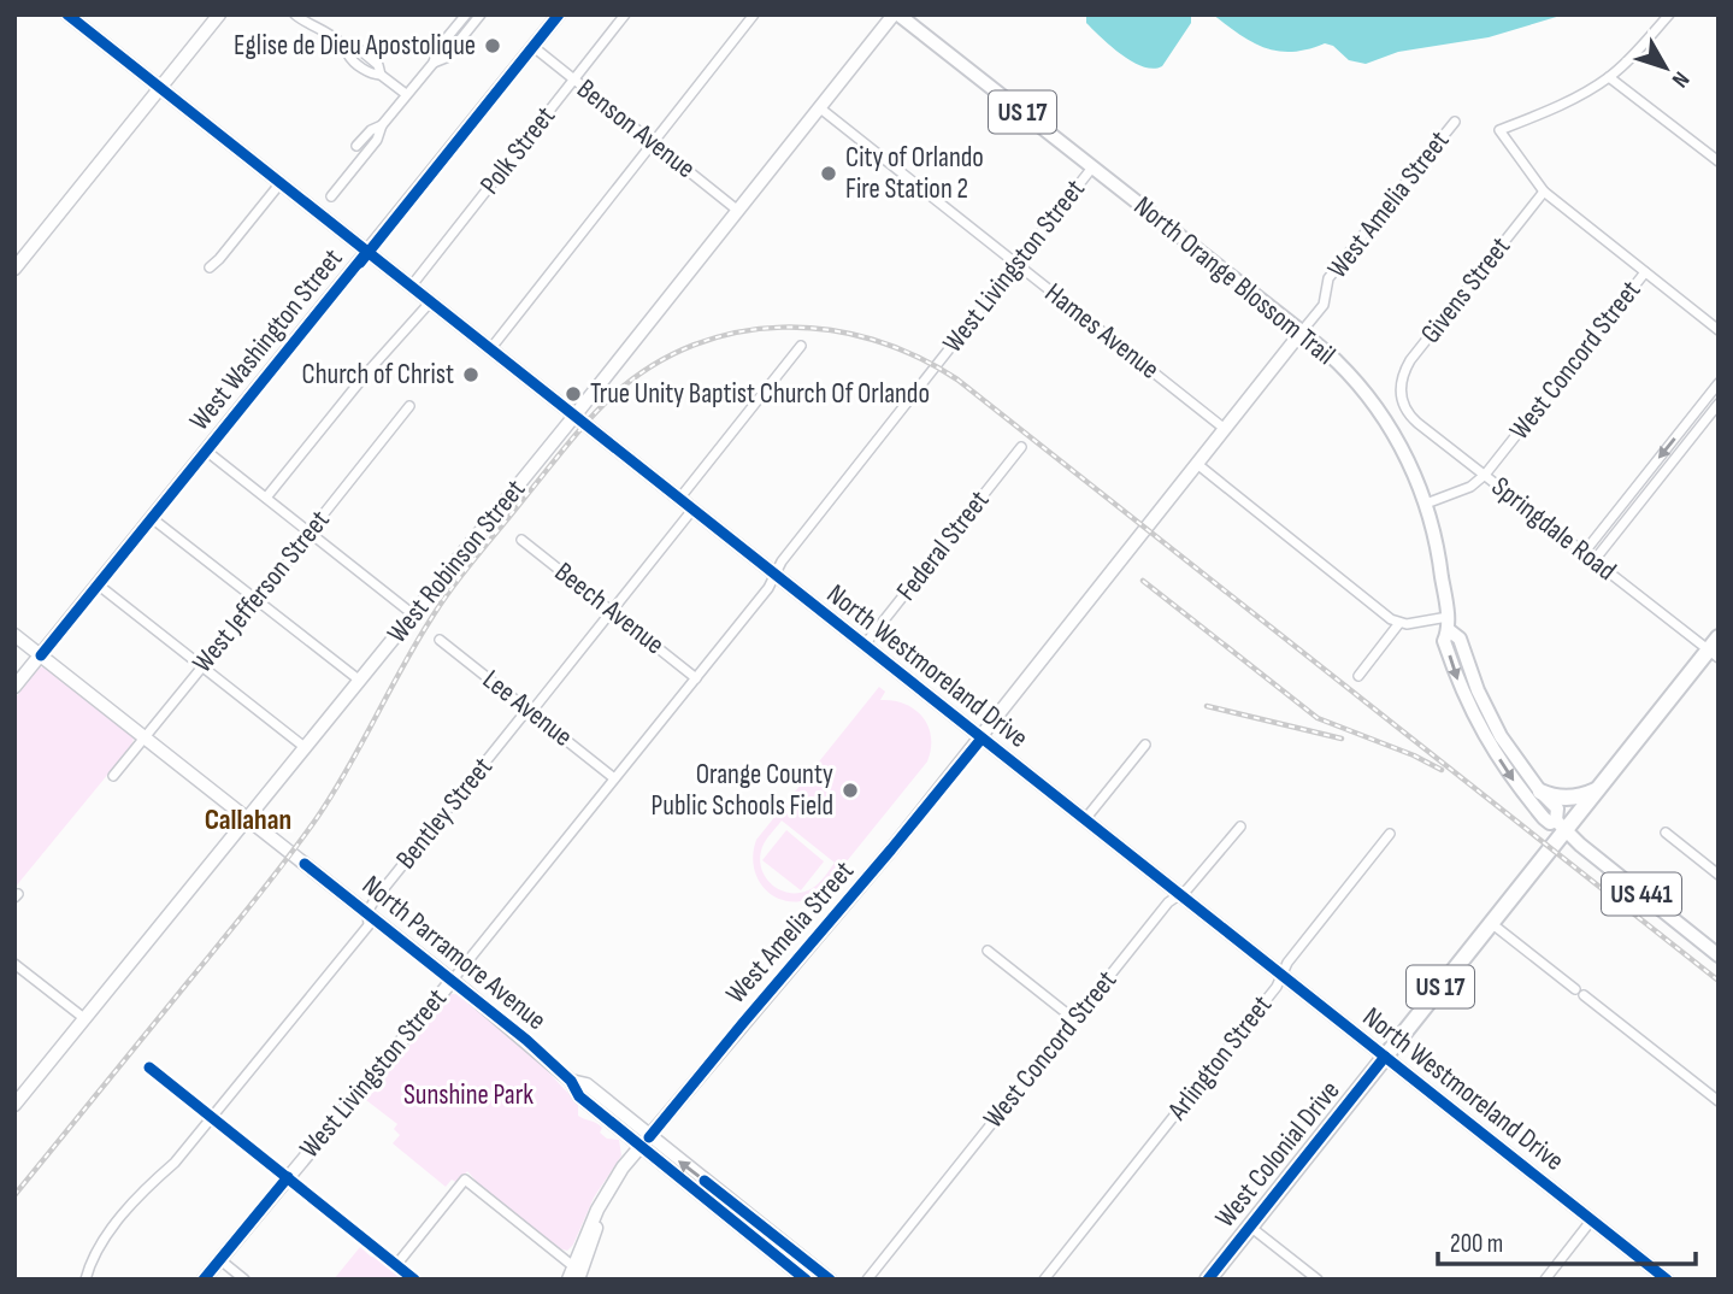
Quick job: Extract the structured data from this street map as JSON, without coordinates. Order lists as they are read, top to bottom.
{
  "streets": {
    "highway": ["US 17", "West Colonial Drive"],
    "main road": ["North Orange Blossom Trail", "US 441"],
    "street": [
      "Benson Avenue",
      "Polk Street",
      "West Amelia Street",
      "West Livingston Street",
      "Givens Street",
      "Hames Avenue",
      "West Washington Street",
      "West Concord Street",
      "Springdale Road",
      "Federal Street",
      "West Robinson Street",
      "West Jefferson Street",
      "Beech Avenue",
      "North Westmoreland Drive",
      "Lee Avenue",
      "Bentley Street",
      "North Parramore Avenue",
      "Arlington Street"
    ]
  },
  "crossings": [
    ["Benson Avenue", "Polk Street"],
    ["Benson Avenue", "West Washington Street"],
    ["Benson Avenue", "West Robinson Street"],
    ["Polk Street", "North Westmoreland Drive"],
    ["West Amelia Street", "North Orange Blossom Trail"],
    ["West Amelia Street", "Hames Avenue"],
    ["West Amelia Street", "North Westmoreland Drive"],
    ["West Amelia Street", "North Parramore Avenue"],
    ["West Livingston Street", "North Orange Blossom Trail"],
    ["West Livingston Street", "Hames Avenue"],
    ["West Livingston Street", "Beech Avenue"],
    ["West Livingston Street", "North Westmoreland Drive"],
    ["West Livingston Street", "Lee Avenue"],
    ["West Livingston Street", "North Parramore Avenue"],
    ["North Orange Blossom Trail", "West Concord Street"],
    ["North Orange Blossom Trail", "West Robinson Street"],
    ["North Orange Blossom Trail", "West Colonial Drive"],
    ["Givens Street", "Springdale Road"],
    ["Hames Avenue", "West Robinson Street"],
    ["West Washington Street", "North Westmoreland Drive"],
    ["West Washington Street", "North Parramore Avenue"],
    ["West Concord Street", "Springdale Road"],
    ["West Concord Street", "North Westmoreland Drive"],
    ["Springdale Road", "West Colonial Drive"],
    ["Federal Street", "North Westmoreland Drive"],
    ["West Robinson Street", "North Westmoreland Drive"],
    ["West Robinson Street", "North Parramore Avenue"],
    ["West Jefferson Street", "North Parramore Avenue"],
    ["Beech Avenue", "Bentley Street"],
    ["North Westmoreland Drive", "Bentley Street"],
    ["North Westmoreland Drive", "Arlington Street"],
    ["North Westmoreland Drive", "West Colonial Drive"],
    ["Lee Avenue", "Bentley Street"],
    ["Bentley Street", "North Parramore Avenue"]
  ],
  "districts": ["Callahan"],
  "parks": ["Sunshine Park"],
  "places": [
    "Eglise de Dieu Apostolique",
    "City of Orlando Fire Station 2",
    "Church of Christ",
    "True Unity Baptist Church Of Orlando",
    "Orange County Public Schools Field"
  ],
  "scale_bar": "200 m",
  "north": "bottom right"
}
